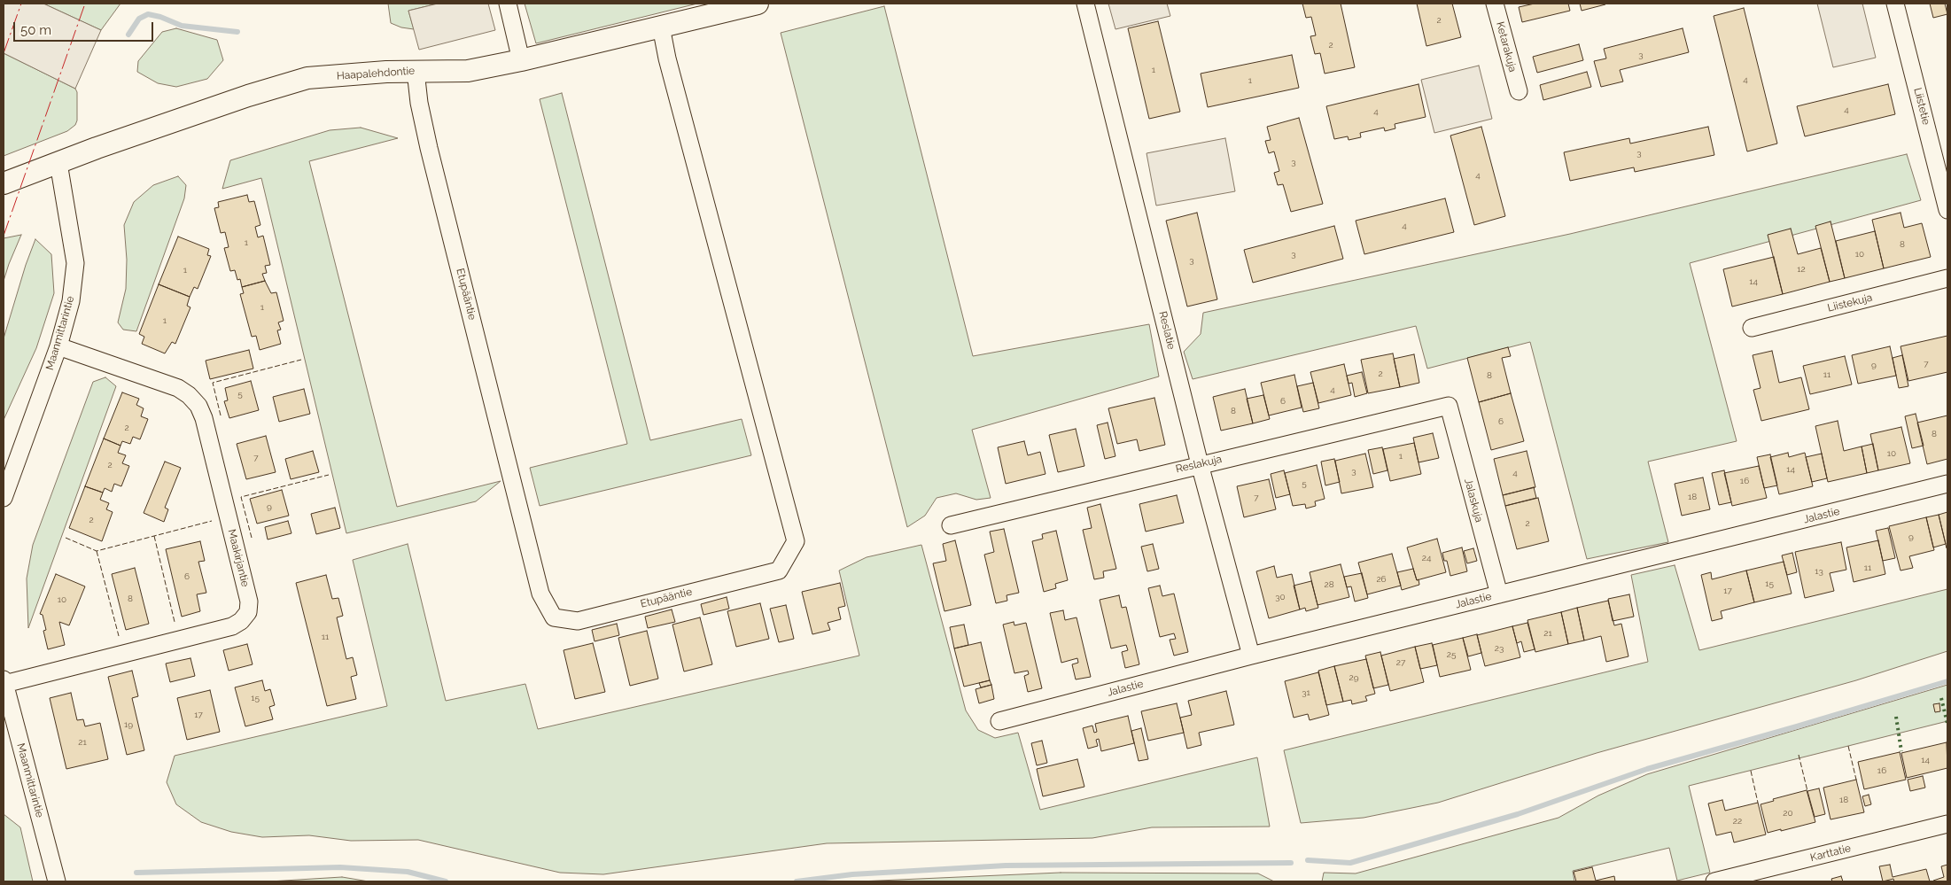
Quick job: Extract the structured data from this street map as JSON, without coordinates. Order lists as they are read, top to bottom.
{
  "streets": {
    "street": [
      "Ketarakuja",
      "Haapalehdontie",
      "Liistetie",
      "Etupääntie",
      "Liistekuja",
      "Reslatie",
      "Maanmittarintie",
      "Reslakuja",
      "Jalaskuja",
      "Jalastie",
      "Maakirjantie",
      "Karttatie"
    ]
  },
  "crossings": [
    ["Haapalehdontie", "Etupääntie"],
    ["Haapalehdontie", "Maanmittarintie"],
    ["Reslatie", "Reslakuja"],
    ["Reslatie", "Jalastie"],
    ["Maanmittarintie", "Maakirjantie"],
    ["Reslakuja", "Jalaskuja"],
    ["Jalaskuja", "Jalastie"]
  ],
  "house_numbers": [
    "2",
    "2",
    "3",
    "1",
    "4",
    "1",
    "4",
    "4",
    "3",
    "3",
    "4",
    "4",
    "1",
    "8",
    "3",
    "10",
    "3",
    "12",
    "1",
    "14",
    "1",
    "1",
    "7",
    "9",
    "2",
    "11",
    "8",
    "4",
    "5",
    "6",
    "8",
    "6",
    "2",
    "8",
    "10",
    "1",
    "7",
    "2",
    "14",
    "3",
    "4",
    "16",
    "5",
    "18",
    "7",
    "9",
    "2",
    "2",
    "9",
    "24",
    "11",
    "13",
    "6",
    "26",
    "15",
    "28",
    "17",
    "30",
    "8",
    "10",
    "21",
    "11",
    "23",
    "25",
    "27",
    "29",
    "31",
    "15",
    "17",
    "19",
    "21",
    "14",
    "16",
    "18",
    "20",
    "22"
  ],
  "scale_bar": "50 m"
}
